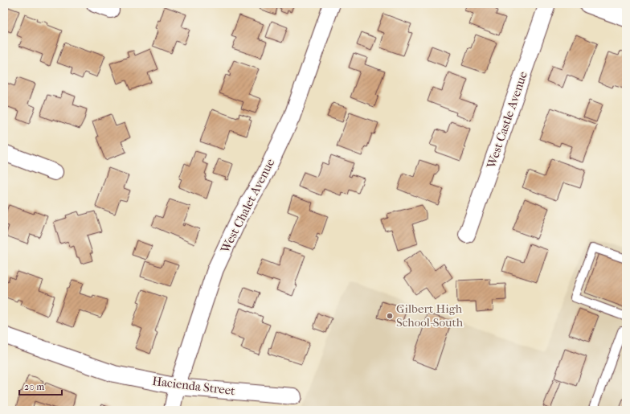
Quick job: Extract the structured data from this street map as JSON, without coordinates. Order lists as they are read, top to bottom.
{
  "streets": {
    "street": ["West Castle Avenue", "West Chalet Avenue", "Hacienda Street"]
  },
  "crossings": [
    ["West Chalet Avenue", "Hacienda Street"]
  ],
  "places": ["Gilbert High School-South"],
  "scale_bar": "20 m"
}
